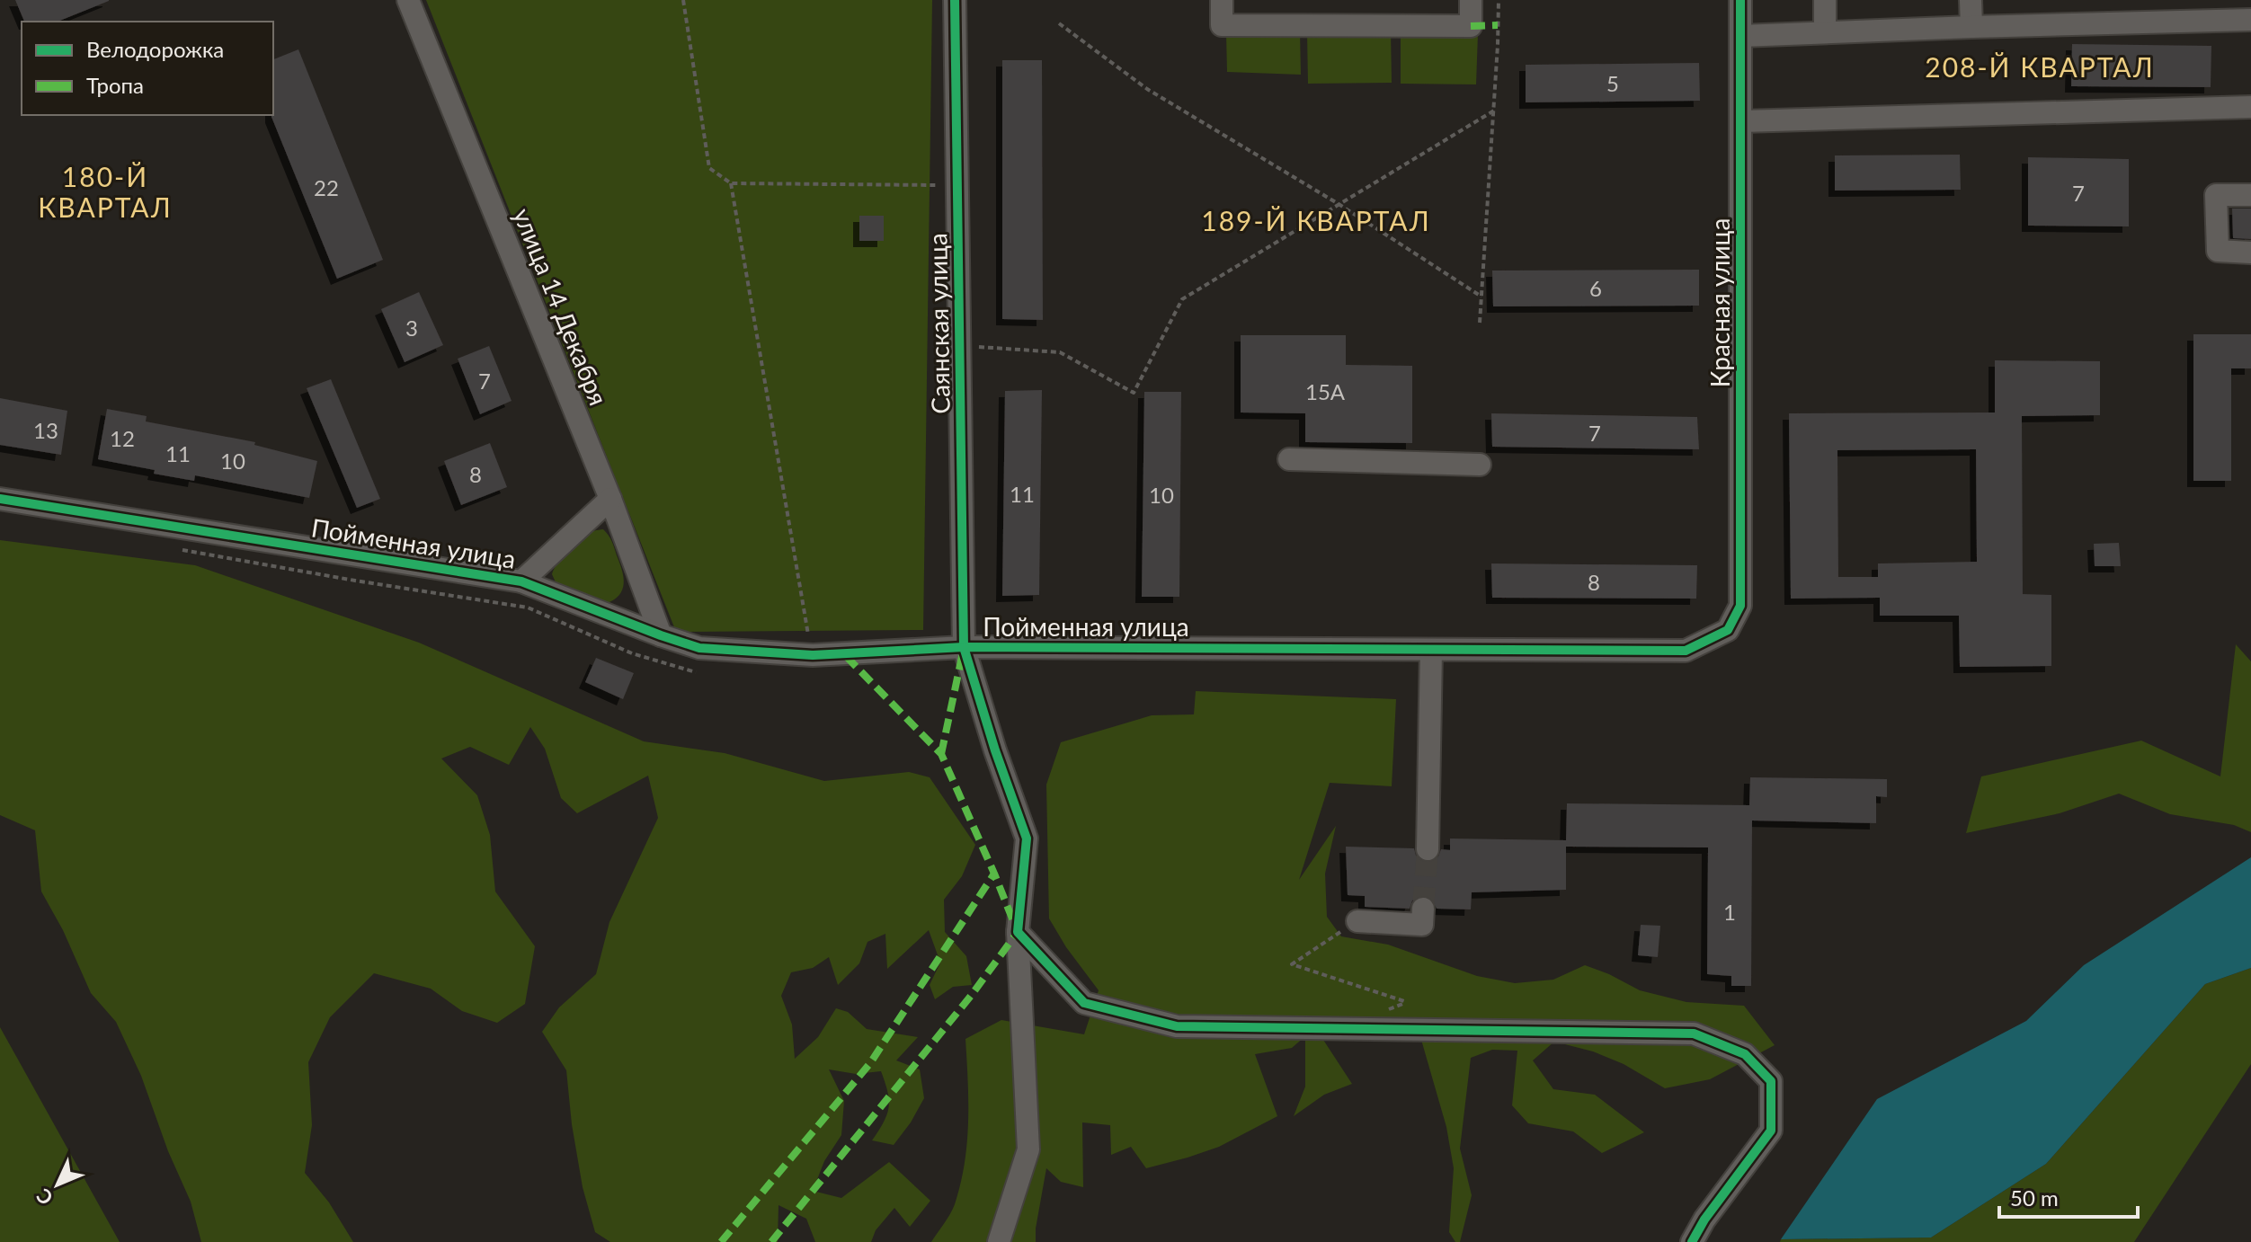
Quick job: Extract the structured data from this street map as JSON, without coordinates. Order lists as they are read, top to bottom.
{
  "streets": {
    "street": [
      "Красная улица",
      "улица 14 Декабря",
      "Саянская улица",
      "Пойменная улица"
    ]
  },
  "crossings": [
    ["Красная улица", "Пойменная улица"],
    ["улица 14 Декабря", "Пойменная улица"],
    ["Саянская улица", "Пойменная улица"]
  ],
  "districts": ["208-Й КВАРТАЛ", "180-Й КВАРТАЛ", "189-Й КВАРТАЛ"],
  "house_numbers": [
    "5",
    "22",
    "7",
    "6",
    "3",
    "7",
    "15А",
    "13",
    "7",
    "12",
    "11",
    "10",
    "8",
    "11",
    "10",
    "8",
    "1"
  ],
  "legend": ["Велодорожка", "Тропа"],
  "scale_bar": "50 m",
  "north": "bottom left"
}
